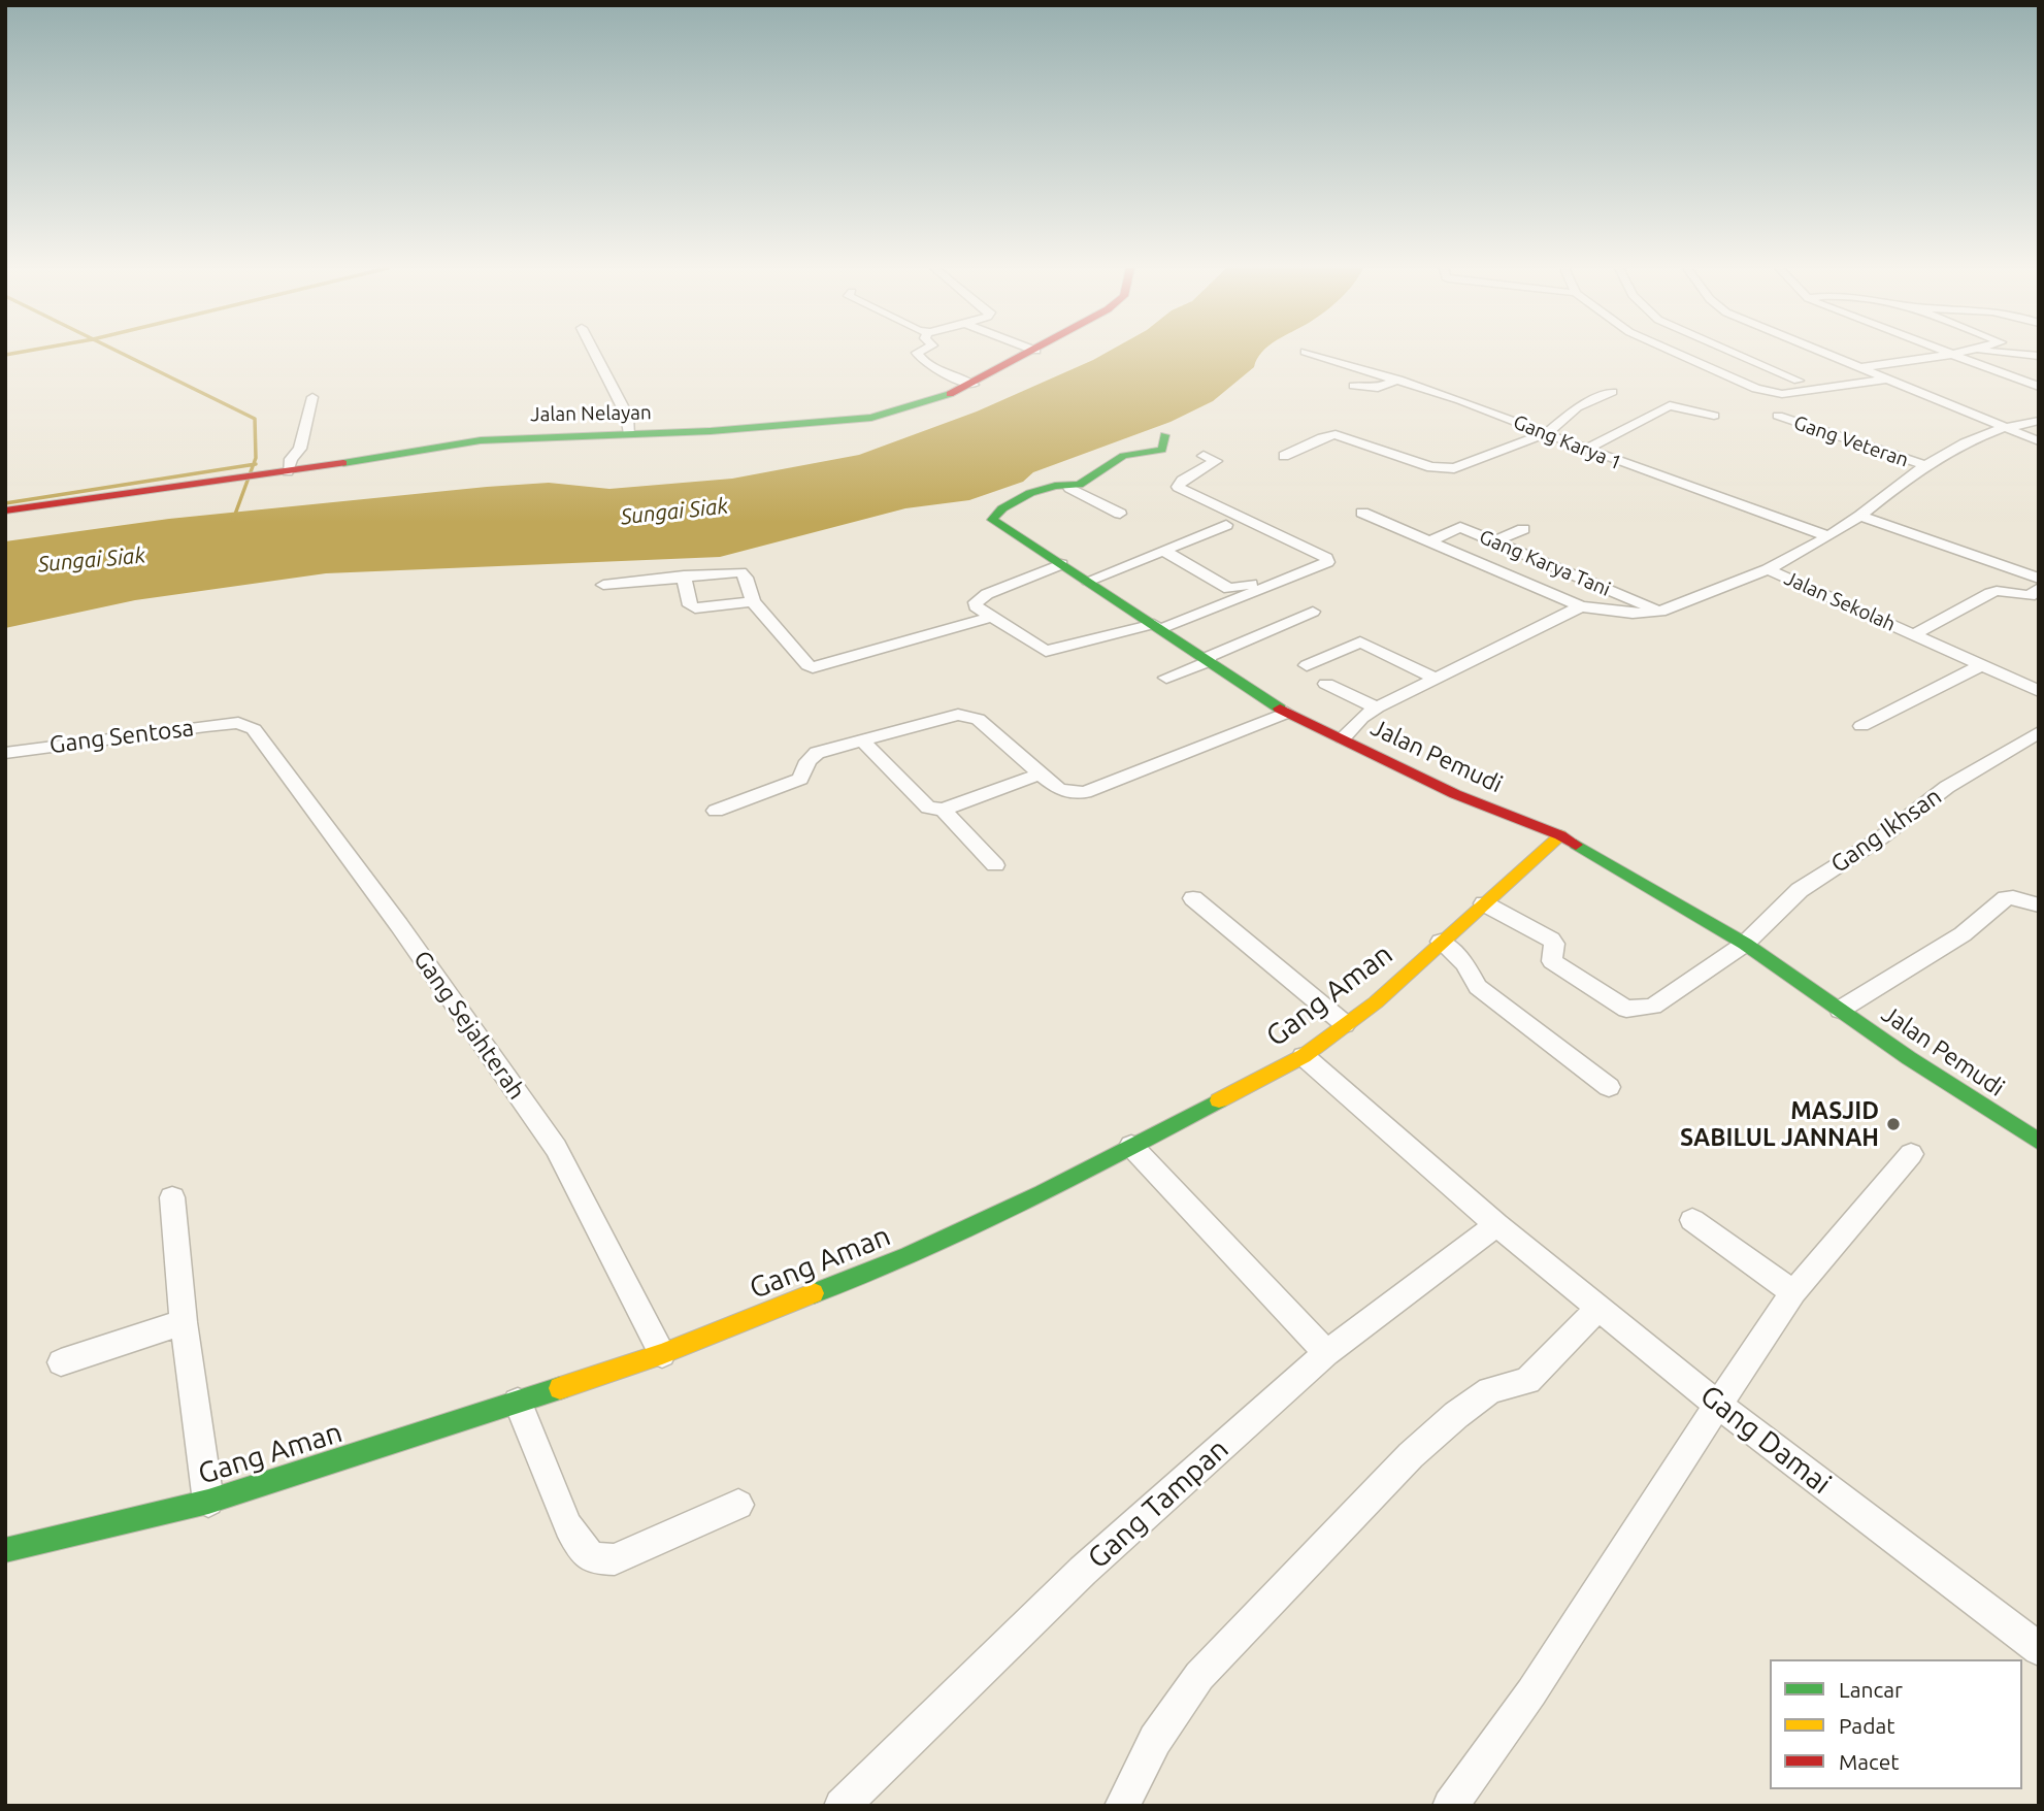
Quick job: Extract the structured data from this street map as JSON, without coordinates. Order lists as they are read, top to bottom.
{
  "streets": {
    "street": [
      "Jalan Nelayan",
      "Gang Veteran",
      "Gang Karya 1",
      "Gang Karya Tani",
      "Jalan Sekolah",
      "Gang Sentosa",
      "Jalan Pemudi",
      "Gang Ikhsan",
      "Gang Aman",
      "Gang Sejahterah",
      "Gang Damai",
      "Gang Tampan"
    ]
  },
  "crossings": [
    ["Gang Veteran", "Jalan Sekolah"],
    ["Gang Karya 1", "Jalan Sekolah"],
    ["Gang Karya Tani", "Jalan Sekolah"],
    ["Gang Sentosa", "Gang Sejahterah"],
    ["Jalan Pemudi", "Gang Ikhsan"],
    ["Jalan Pemudi", "Gang Aman"],
    ["Gang Ikhsan", "Gang Aman"],
    ["Gang Aman", "Gang Sejahterah"],
    ["Gang Aman", "Gang Damai"],
    ["Gang Damai", "Gang Tampan"]
  ],
  "water": ["Sungai Siak"],
  "places": ["MASJID SABILUL JANNAH"],
  "legend": ["Lancar", "Padat", "Macet"]
}
